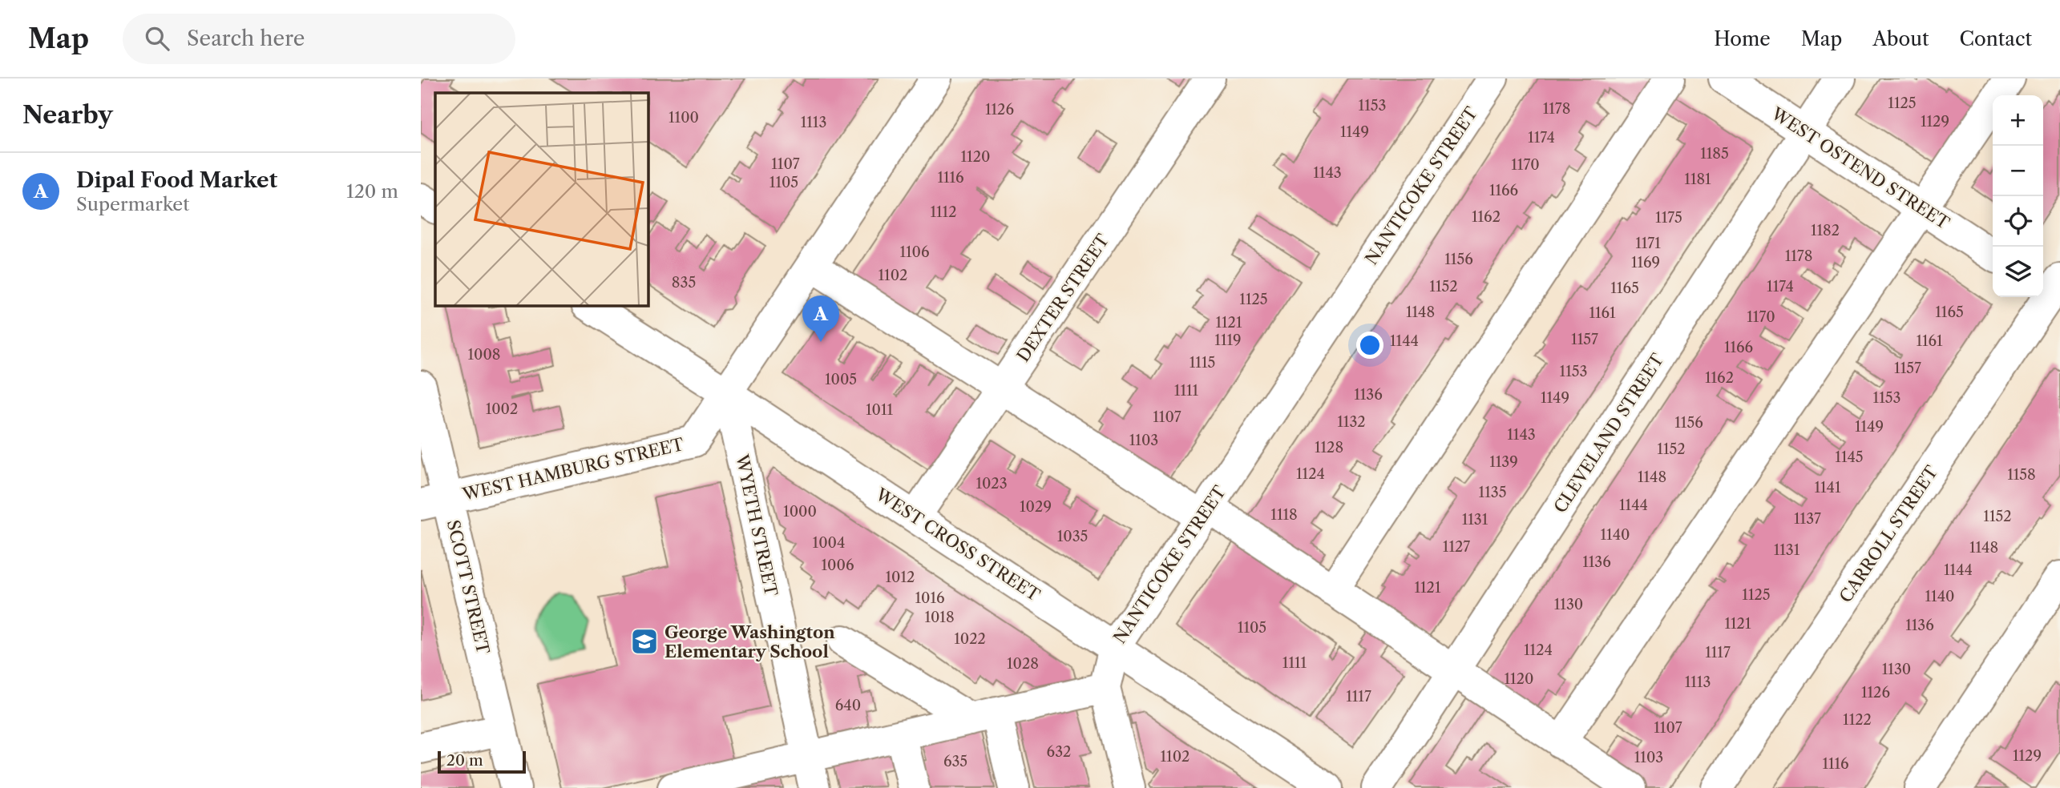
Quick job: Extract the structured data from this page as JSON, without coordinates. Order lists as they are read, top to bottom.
{
  "streets": {
    "street": [
      "WEST OSTEND STREET",
      "NANTICOKE STREET",
      "DEXTER STREET",
      "CLEVELAND STREET",
      "WEST HAMBURG STREET",
      "WYETH STREET",
      "CARROLL STREET",
      "WEST CROSS STREET",
      "SCOTT STREET"
    ]
  },
  "crossings": [
    ["WEST OSTEND STREET", "CLEVELAND STREET"],
    ["NANTICOKE STREET", "WEST CROSS STREET"],
    ["DEXTER STREET", "WEST CROSS STREET"],
    ["WEST HAMBURG STREET", "WYETH STREET"],
    ["WEST HAMBURG STREET", "WEST CROSS STREET"],
    ["WEST HAMBURG STREET", "SCOTT STREET"],
    ["WYETH STREET", "WEST CROSS STREET"]
  ],
  "places": {
    "school or university": ["George Washington Elementary School"]
  },
  "house_numbers": [
    "1125",
    "1153",
    "1178",
    "1126",
    "1100",
    "1129",
    "1113",
    "1149",
    "1174",
    "1185",
    "1120",
    "1107",
    "1170",
    "1143",
    "1116",
    "1181",
    "1105",
    "1166",
    "1112",
    "1162",
    "1175",
    "1182",
    "1171",
    "1106",
    "1178",
    "1156",
    "1169",
    "1102",
    "835",
    "1152",
    "1174",
    "1165",
    "1125",
    "1148",
    "1165",
    "1161",
    "1170",
    "1121",
    "1157",
    "1119",
    "1144",
    "1161",
    "1166",
    "1008",
    "1115",
    "1157",
    "1153",
    "1162",
    "1005",
    "1111",
    "1136",
    "1149",
    "1153",
    "1002",
    "1011",
    "1107",
    "1132",
    "1156",
    "1149",
    "1143",
    "1103",
    "1128",
    "1152",
    "1145",
    "1139",
    "1124",
    "1158",
    "1148",
    "1023",
    "1141",
    "1135",
    "1144",
    "1029",
    "1000",
    "1118",
    "1152",
    "1137",
    "1131",
    "1140",
    "1035",
    "1004",
    "1127",
    "1148",
    "1131",
    "1136",
    "1006",
    "1144",
    "1012",
    "1121",
    "1125",
    "1140",
    "1016",
    "1130",
    "1018",
    "1121",
    "1136",
    "1105",
    "1022",
    "1124",
    "1117",
    "1111",
    "1028",
    "1130",
    "1120",
    "1113",
    "1126",
    "1117",
    "640",
    "1122",
    "1107",
    "632",
    "1129",
    "1102",
    "1103",
    "635",
    "1116"
  ],
  "scale_bar": "20 m",
  "page": {
    "header": "Map",
    "search": "Search here",
    "nav": [
      "Home",
      "Map",
      "About",
      "Contact"
    ],
    "heading": "Nearby",
    "map_buttons": ["+", "−"],
    "list": [
      {
        "mark": "A",
        "name": "Dipal Food Market",
        "note": "Supermarket",
        "value": "120 m"
      }
    ],
    "pins": "A",
    "scale": "20 m"
  }
}
